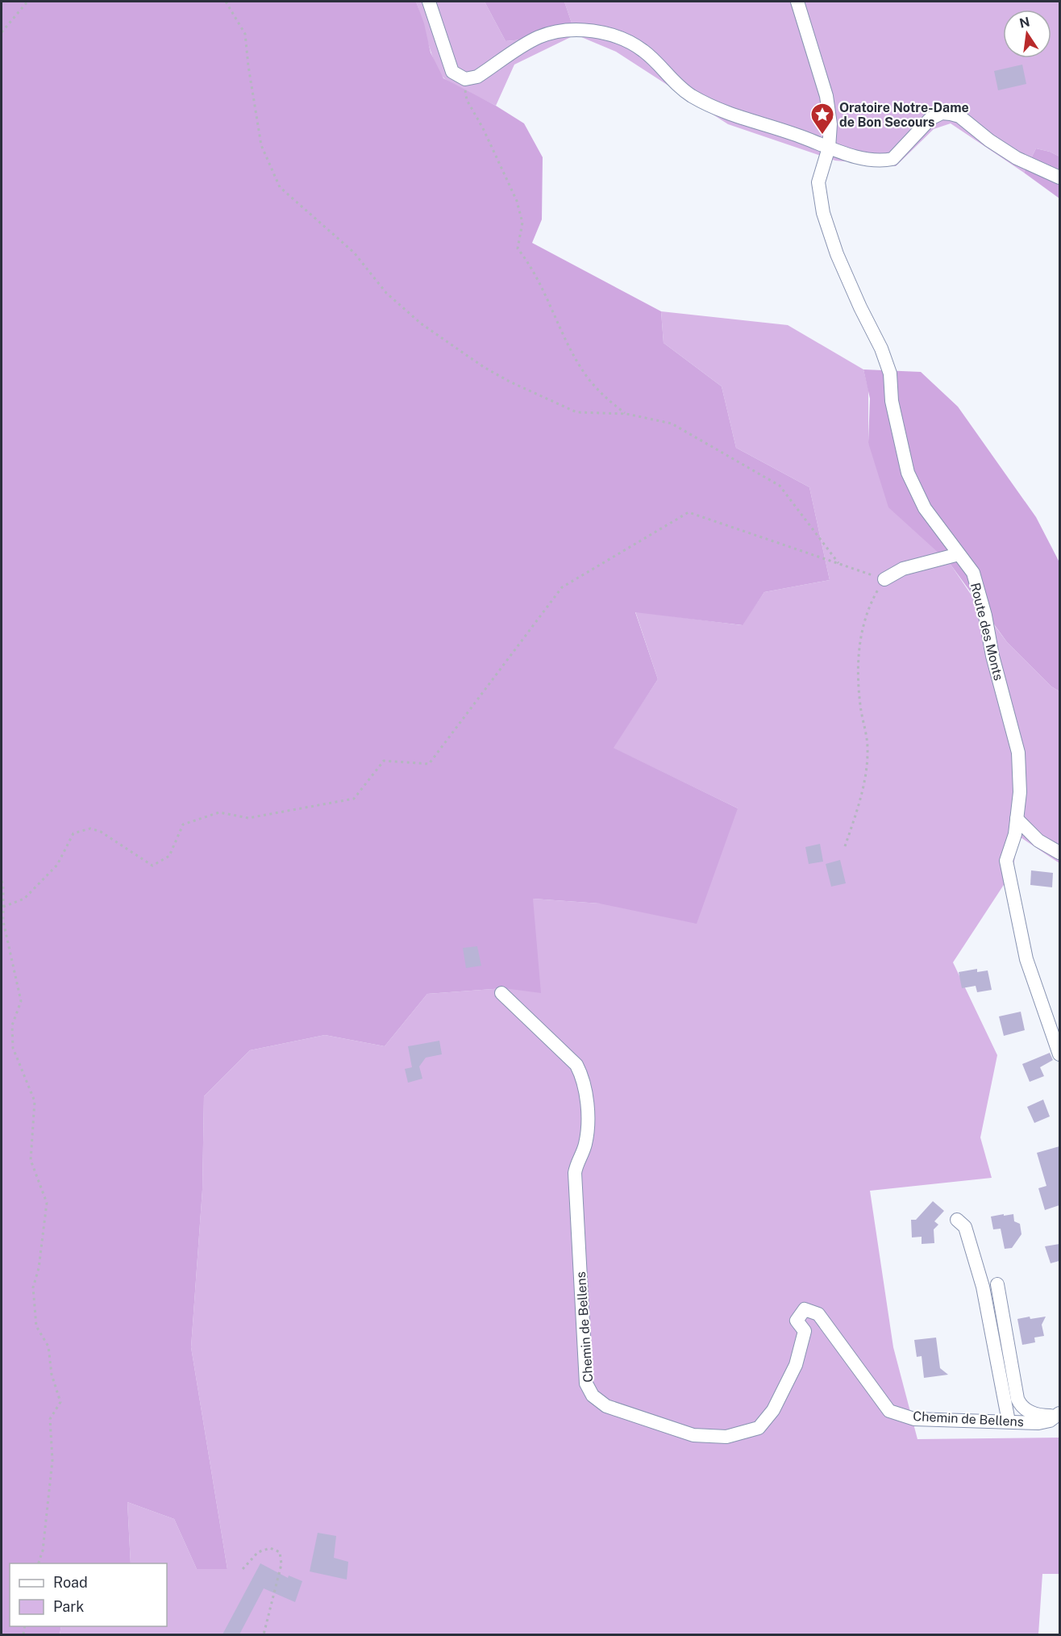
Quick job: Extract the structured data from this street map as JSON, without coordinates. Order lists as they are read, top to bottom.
{
  "streets": {
    "street": ["Route des Monts", "Chemin de Bellens"]
  },
  "places": {
    "place": ["Oratoire Notre-Dame de Bon Secours"]
  },
  "legend": ["Road", "Park"],
  "north": "top"
}
